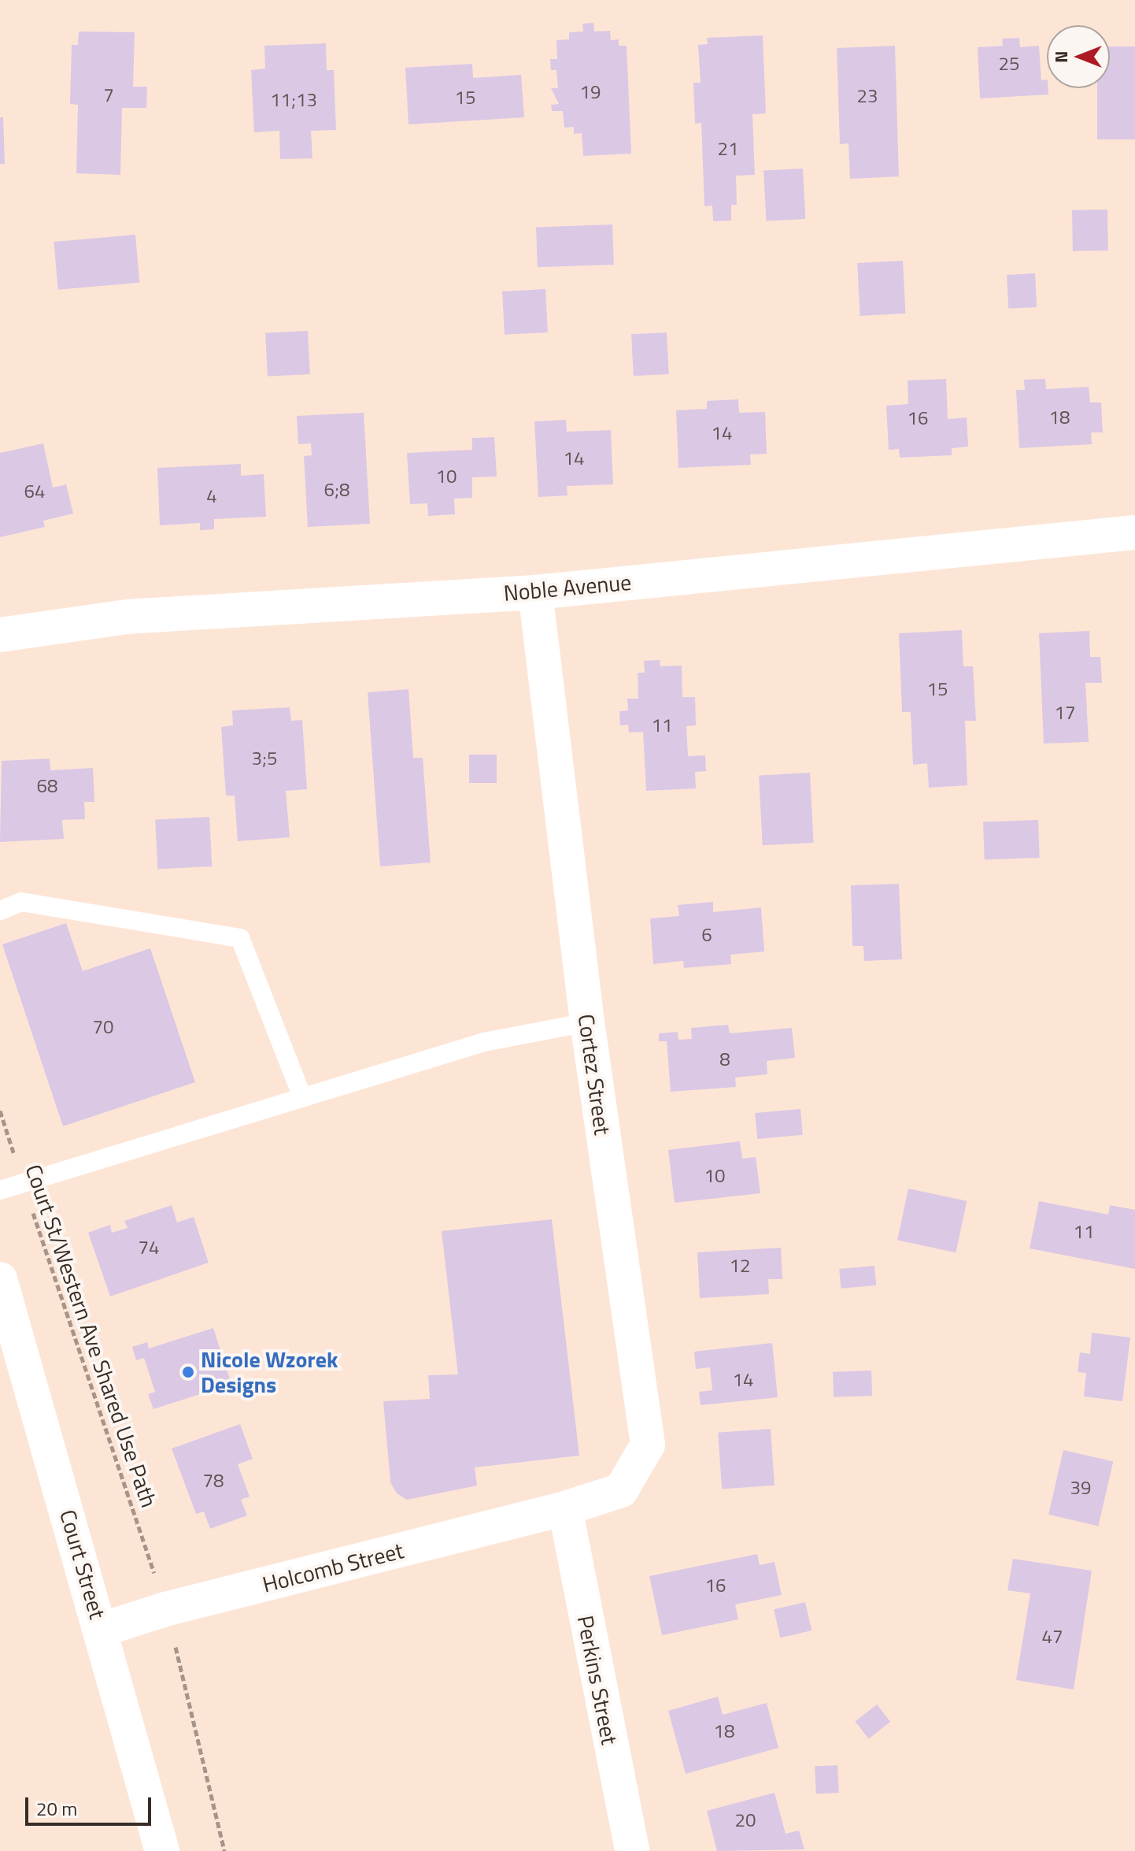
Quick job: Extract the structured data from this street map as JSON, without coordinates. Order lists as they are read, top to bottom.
{
  "streets": {
    "street": [
      "Noble Avenue",
      "Cortez Street",
      "Court Street",
      "Holcomb Street",
      "Perkins Street"
    ],
    "path": ["Court St/Western Ave Shared Use Path"]
  },
  "crossings": [
    ["Noble Avenue", "Cortez Street"],
    ["Cortez Street", "Holcomb Street"],
    ["Cortez Street", "Perkins Street"],
    ["Court Street", "Holcomb Street"],
    ["Holcomb Street", "Perkins Street"]
  ],
  "places": ["Nicole Wzorek Designs"],
  "house_numbers": [
    "25",
    "19",
    "7",
    "23",
    "15",
    "11;13",
    "21",
    "18",
    "16",
    "14",
    "14",
    "10",
    "6;8",
    "64",
    "4",
    "15",
    "17",
    "11",
    "3;5",
    "68",
    "6",
    "70",
    "8",
    "10",
    "11",
    "74",
    "12",
    "14",
    "78",
    "39",
    "16",
    "47",
    "18",
    "20"
  ],
  "scale_bar": "20 m",
  "north": "left"
}
